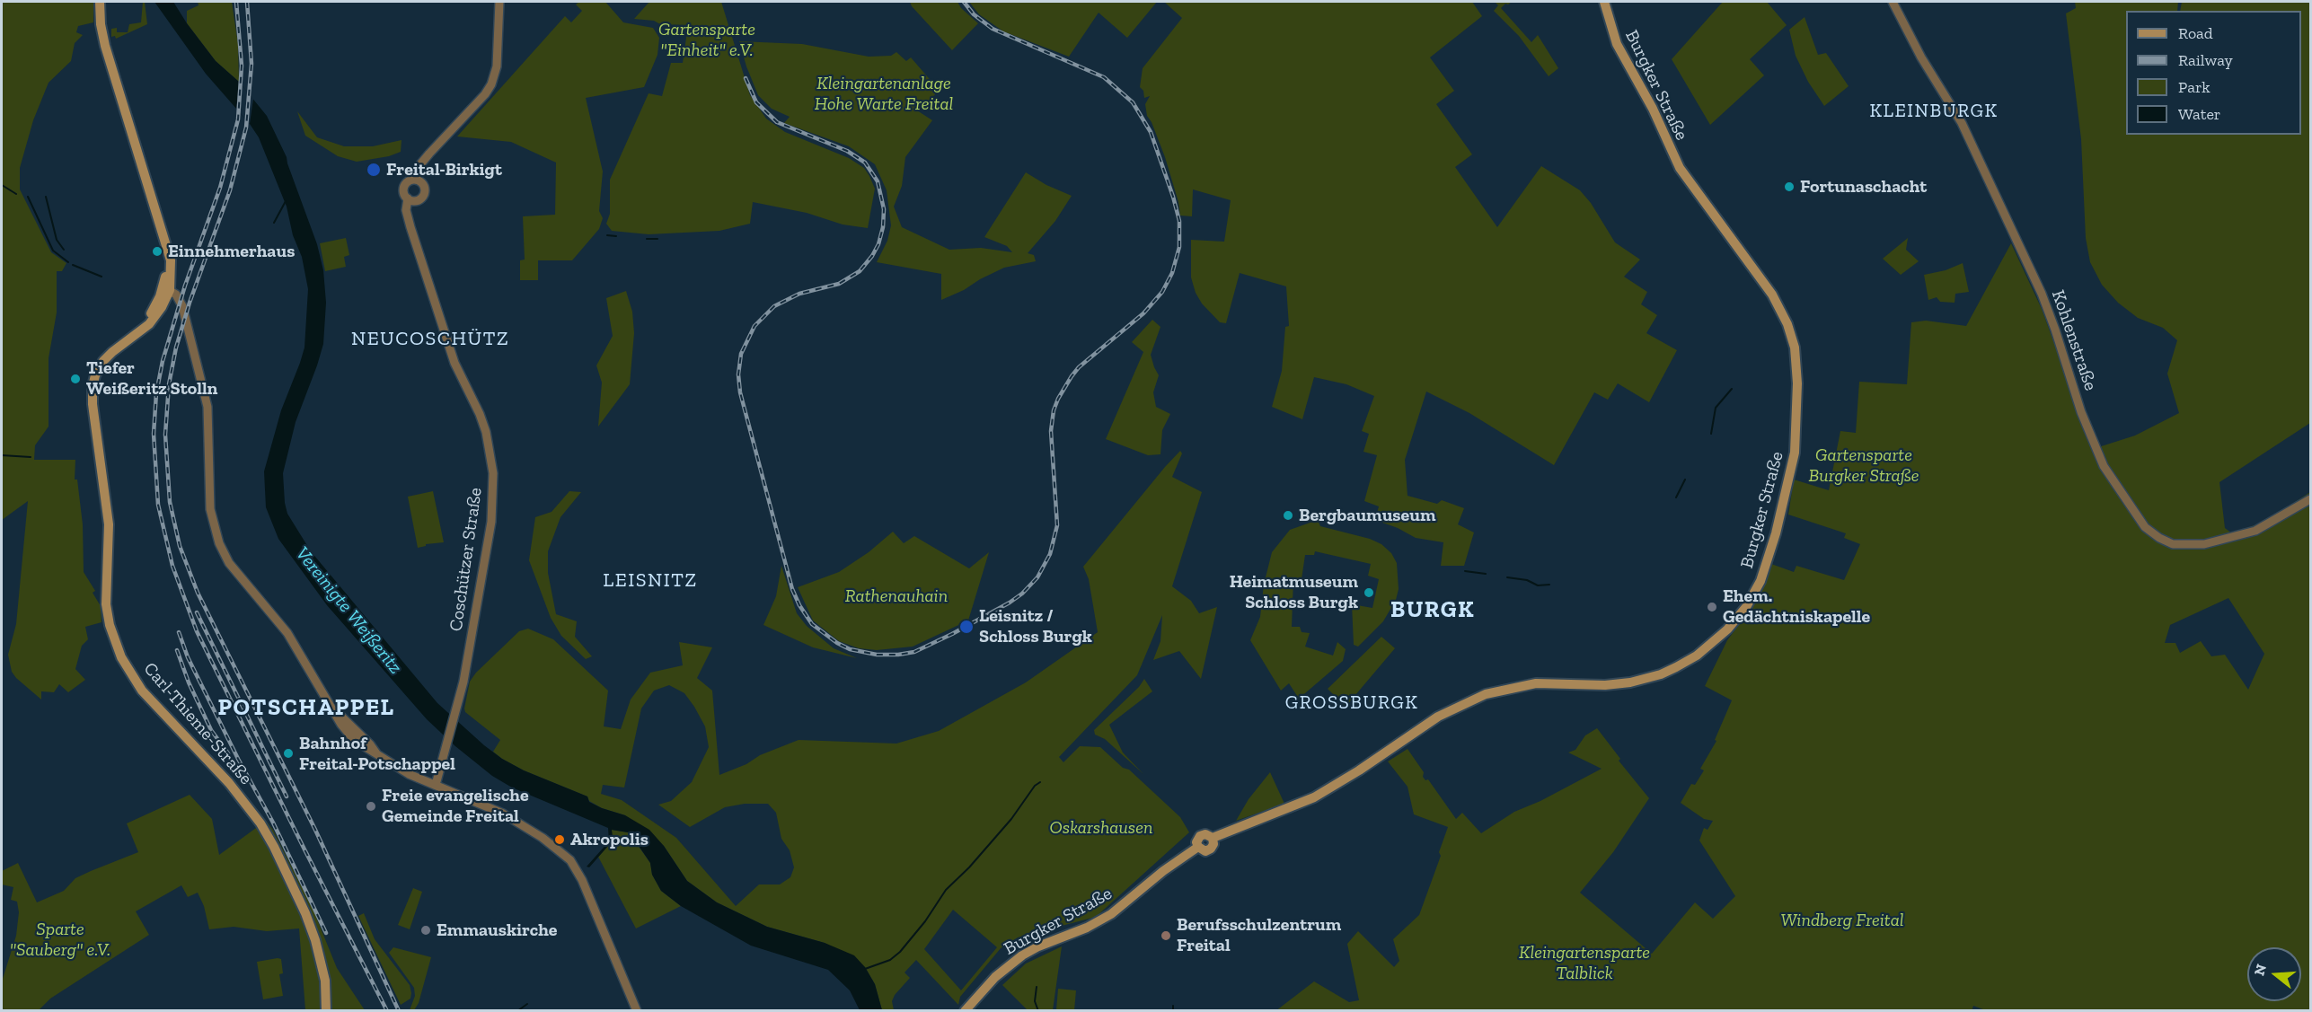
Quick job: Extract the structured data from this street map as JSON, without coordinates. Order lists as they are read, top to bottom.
{
  "streets": {
    "main road": ["Burgker Straße", "Carl-Thieme-Straße"],
    "street": ["Kohlenstraße", "Coschützer Straße"]
  },
  "districts": [
    "KLEINBURGK",
    "NEUCOSCHÜTZ",
    "LEISNITZ",
    "BURGK",
    "GROSSBURGK",
    "POTSCHAPPEL"
  ],
  "water": ["Vereinigte Weißeritz"],
  "parks": [
    "Gartensparte \"Einheit\" e.V.",
    "Kleingartenanlage Hohe Warte Freital",
    "Gartensparte Burgker Straße",
    "Rathenauhain",
    "Oskarshausen",
    "Windberg Freital",
    "Sparte \"Sauberg\" e.V.",
    "Kleingartensparte Talblick"
  ],
  "places": [
    "Freital-Birkigt",
    "Fortunaschacht",
    "Einnehmerhaus",
    "Tiefer Weißeritz Stolln",
    "Bergbaumuseum",
    "Heimatmuseum Schloss Burgk",
    "Ehem. Gedächtniskapelle",
    "Leisnitz / Schloss Burgk",
    "Bahnhof Freital-Potschappel",
    "Freie evangelische Gemeinde Freital",
    "Akropolis",
    "Emmauskirche",
    "Berufsschulzentrum Freital"
  ],
  "legend": [
    "Road",
    "Railway",
    "Park",
    "Water"
  ],
  "north": "left"
}
